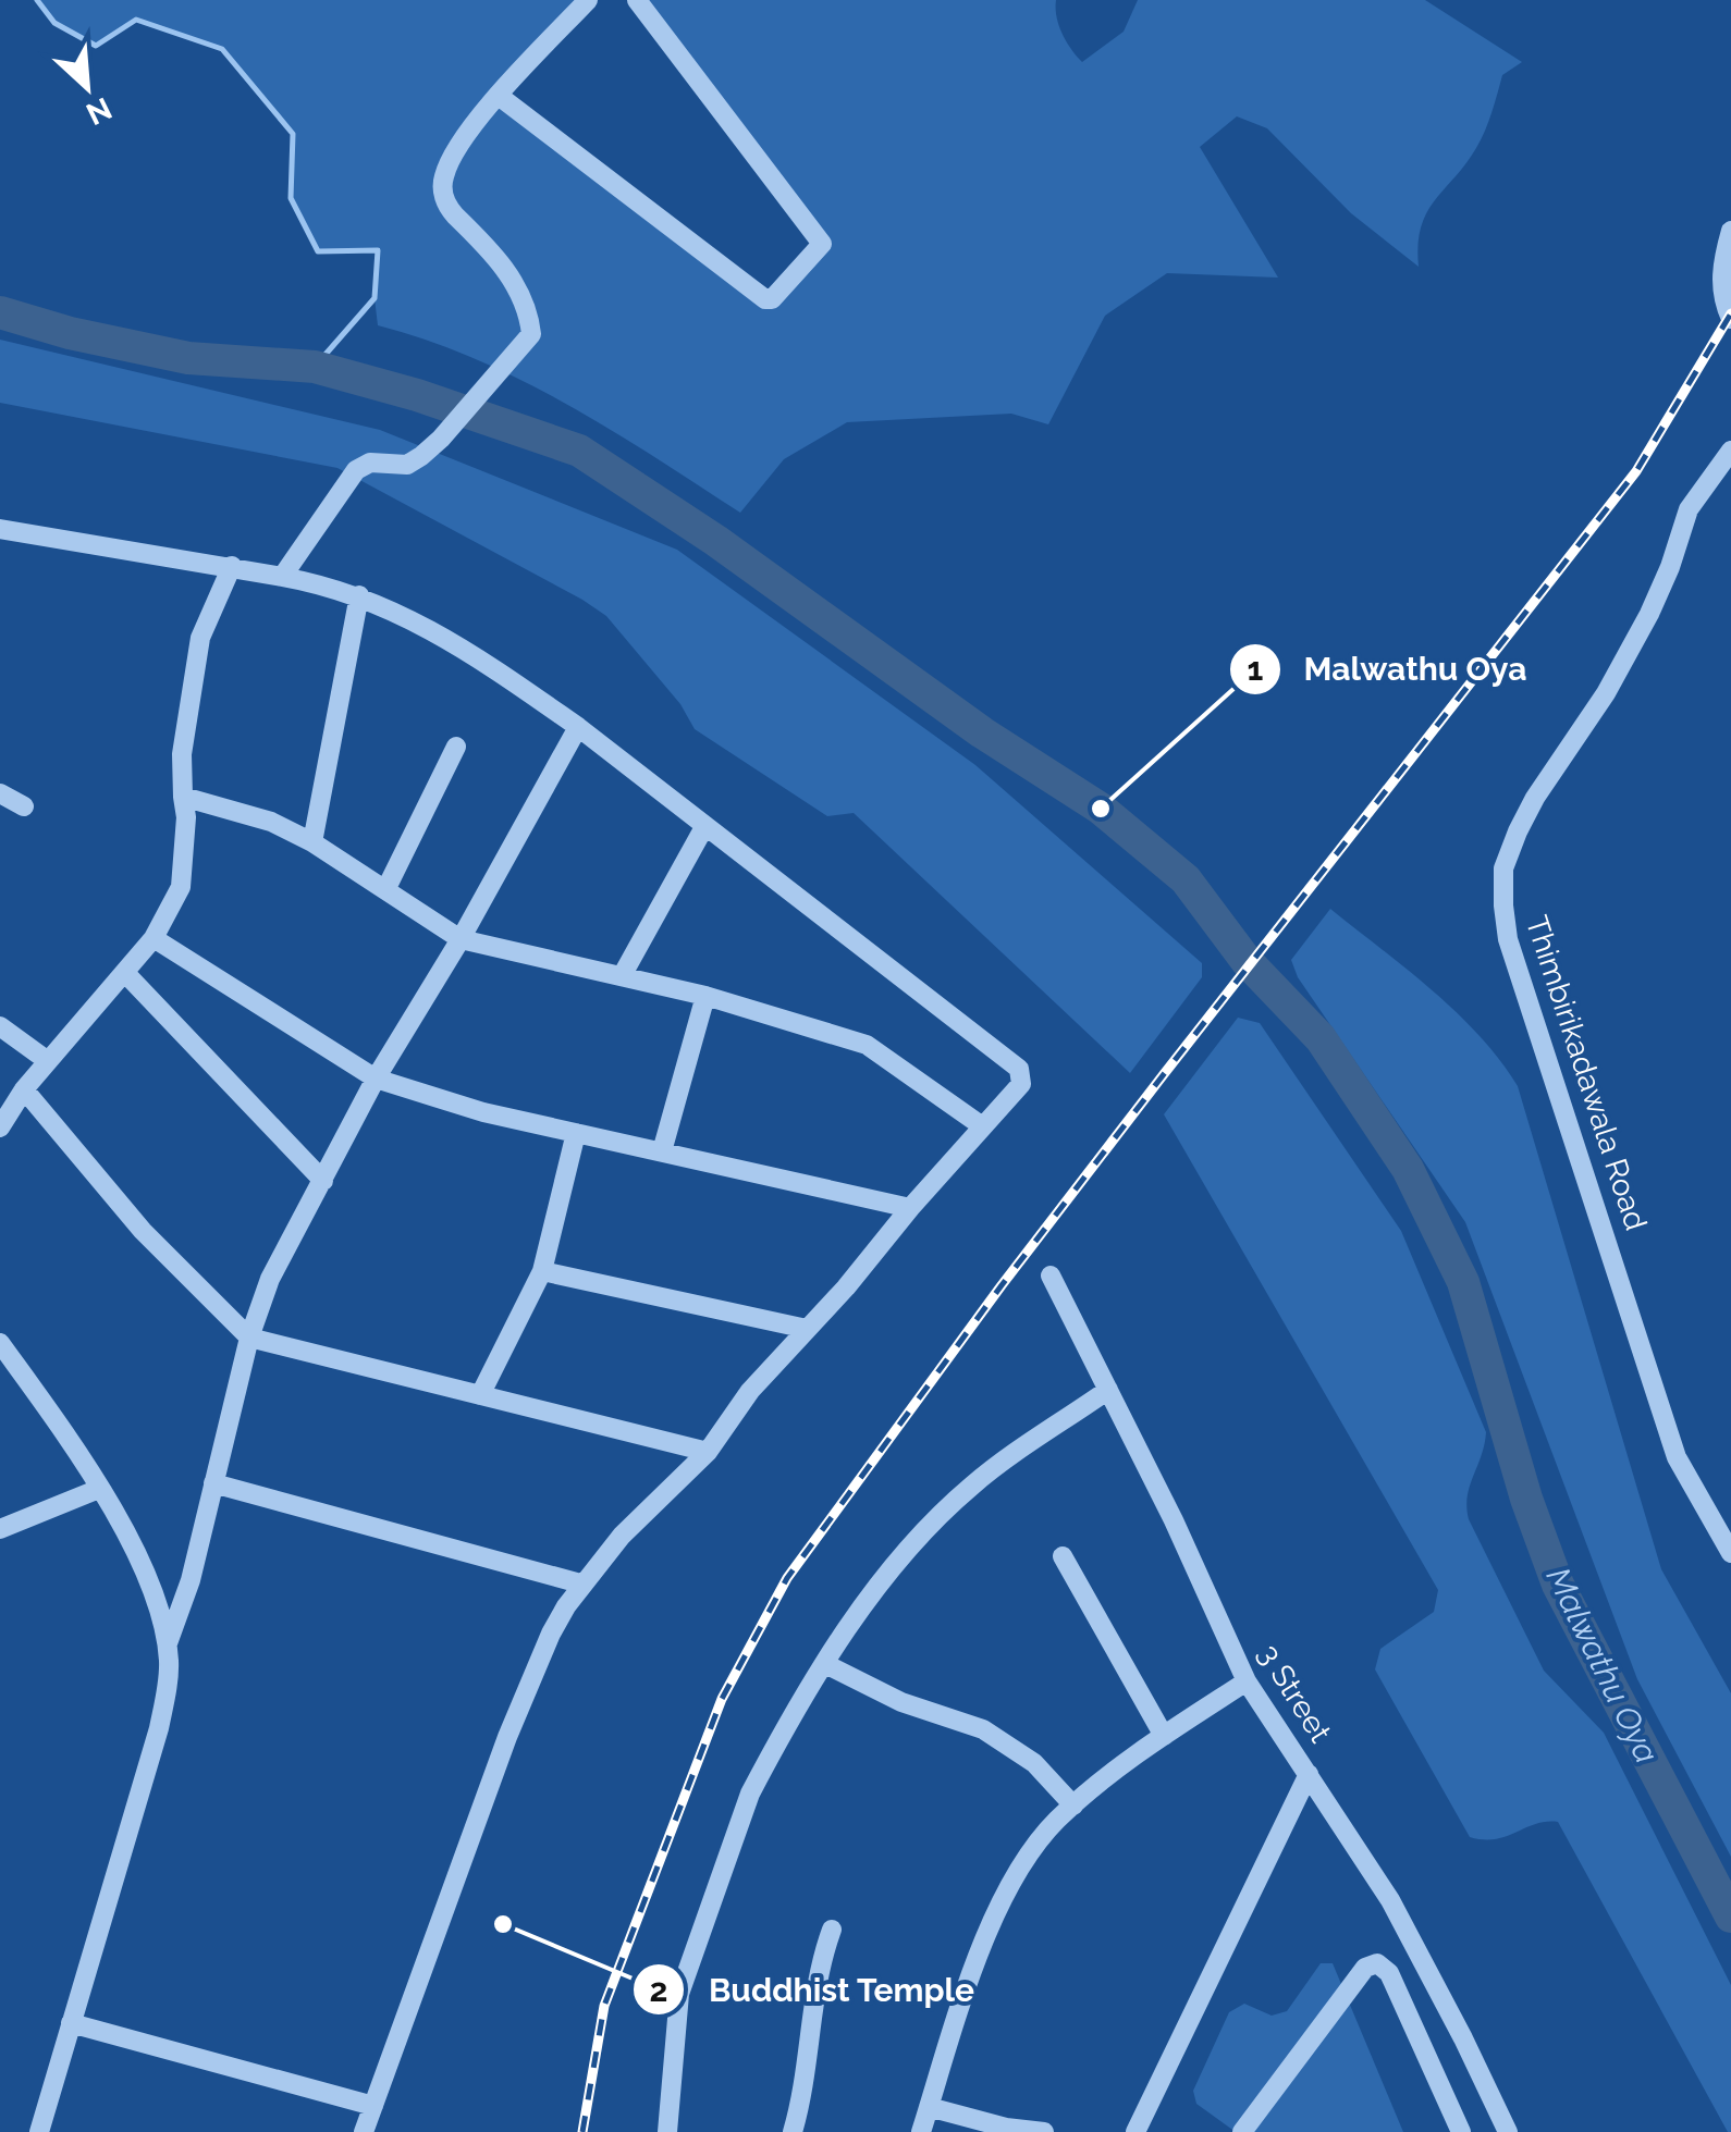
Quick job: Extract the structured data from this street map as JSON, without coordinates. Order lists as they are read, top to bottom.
{
  "streets": {
    "street": ["Thimbirikadawala Road", "3 Street"]
  },
  "water": ["Malwathu Oya"],
  "places": ["Malwathu Oya", "Buddhist Temple"],
  "north": "bottom right"
}
